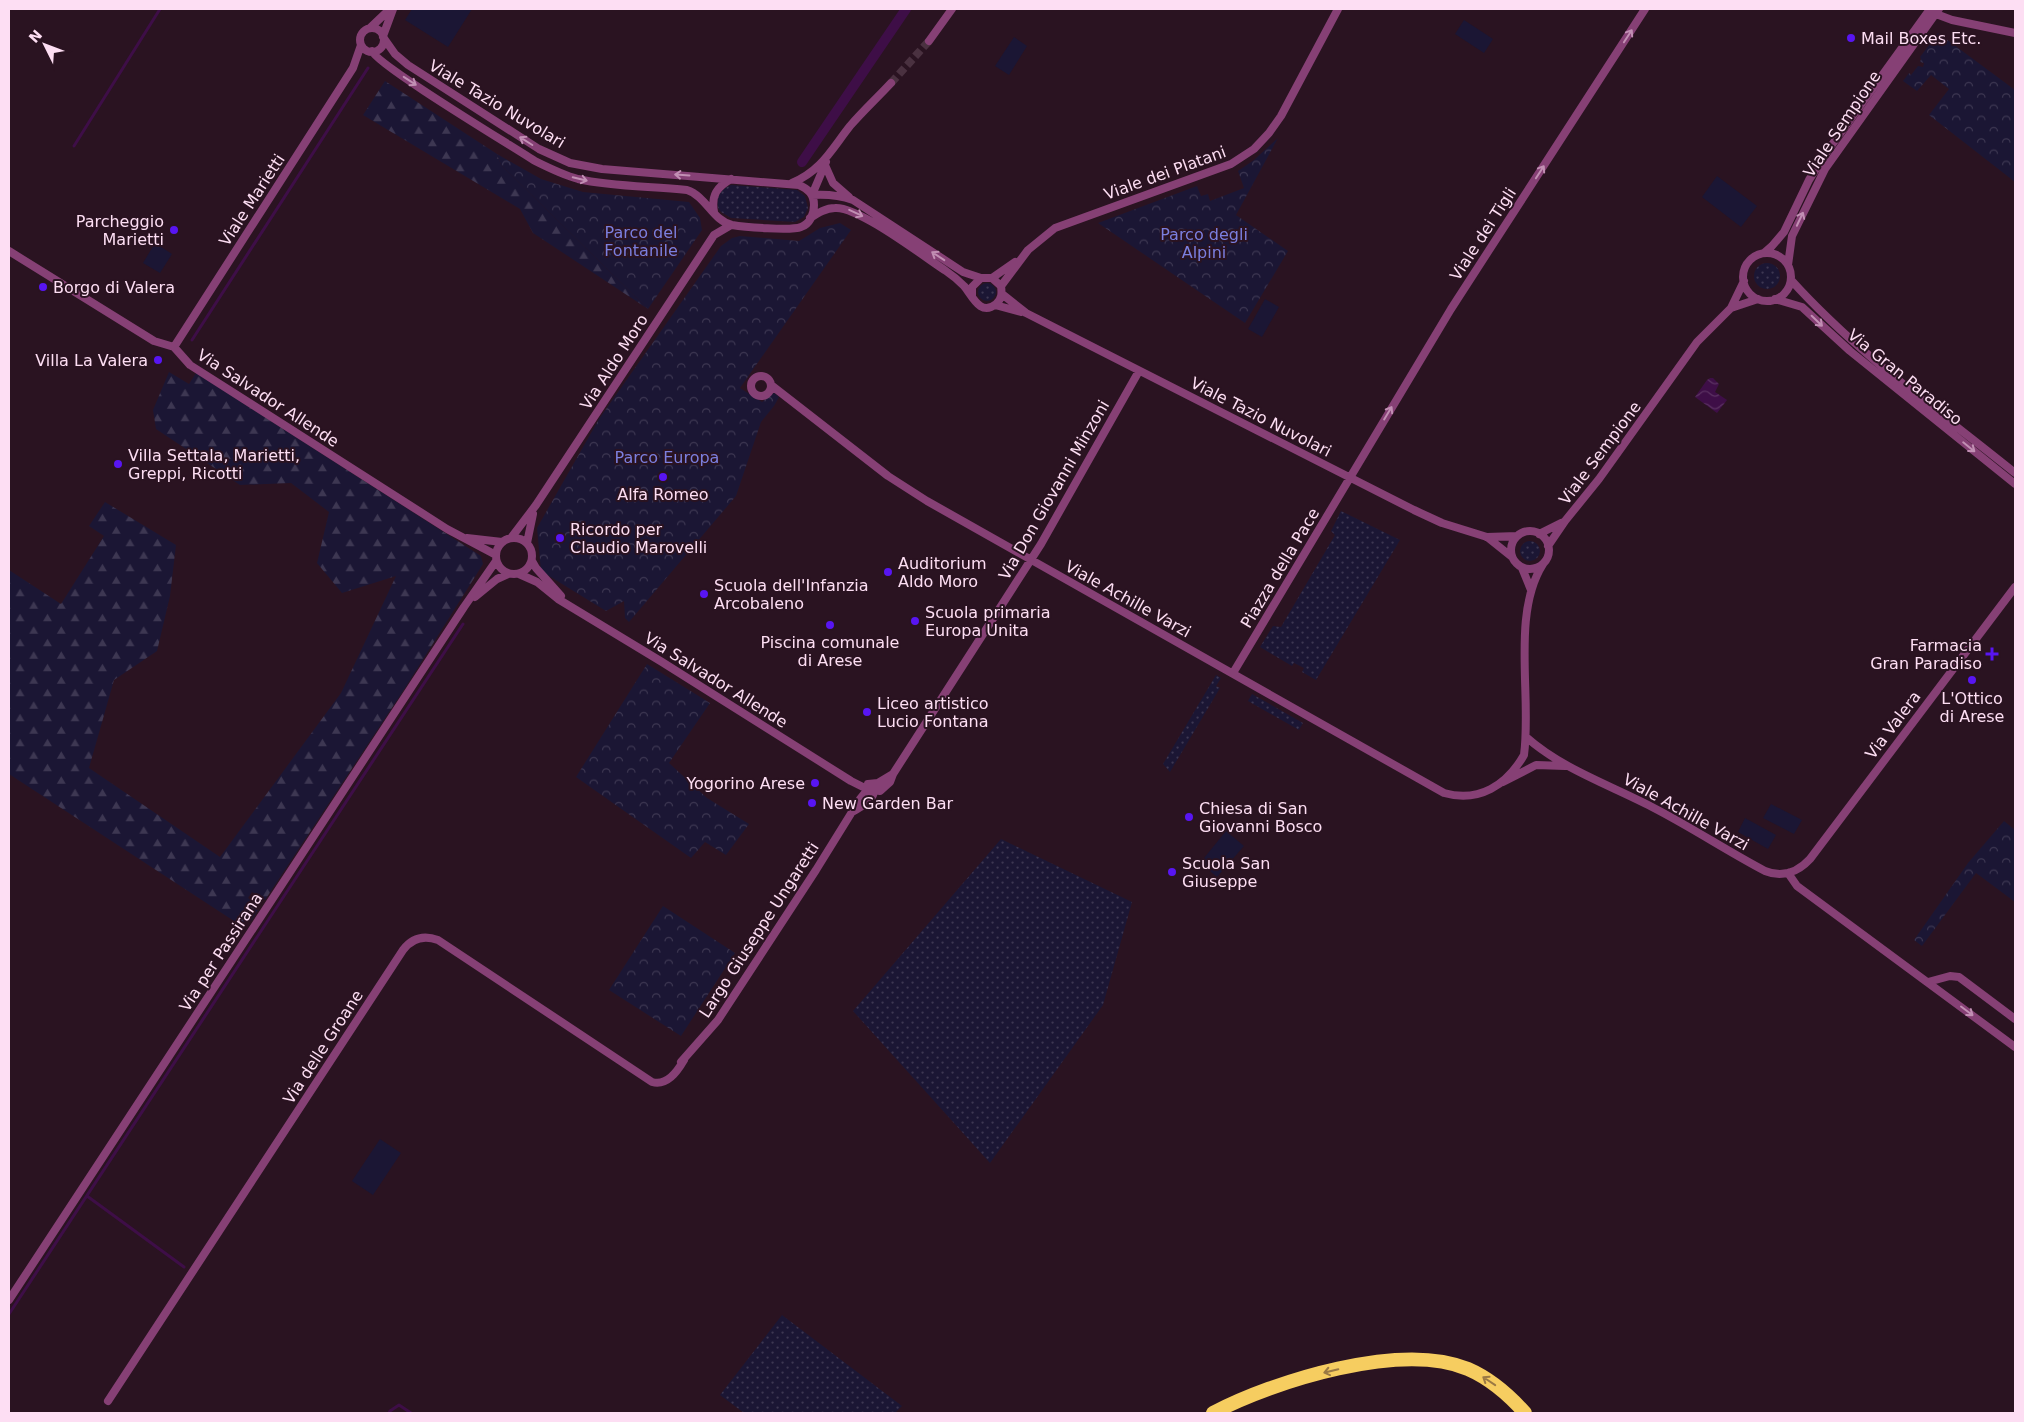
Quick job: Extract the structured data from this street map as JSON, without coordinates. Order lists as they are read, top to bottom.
{
  "streets": {
    "street": [
      "Viale Tazio Nuvolari",
      "Viale Sempione",
      "Viale dei Platani",
      "Viale Marietti",
      "Viale dei Tigli",
      "Via Aldo Moro",
      "Via Gran Paradiso",
      "Via Salvador Allende",
      "Via Don Giovanni Minzoni",
      "Piazza della Pace",
      "Viale Achille Varzi",
      "Via Valera",
      "Largo Giuseppe Ungaretti",
      "Via per Passirana",
      "Via delle Groane"
    ]
  },
  "crossings": [
    ["Viale Tazio Nuvolari", "Viale Sempione"],
    ["Viale Tazio Nuvolari", "Viale dei Platani"],
    ["Viale Tazio Nuvolari", "Viale Marietti"],
    ["Viale Tazio Nuvolari", "Viale dei Tigli"],
    ["Viale Tazio Nuvolari", "Via Aldo Moro"],
    ["Viale Tazio Nuvolari", "Via Don Giovanni Minzoni"],
    ["Viale Tazio Nuvolari", "Piazza della Pace"],
    ["Viale Sempione", "Via Gran Paradiso"],
    ["Viale Marietti", "Via Salvador Allende"],
    ["Viale dei Tigli", "Piazza della Pace"],
    ["Via Aldo Moro", "Via Salvador Allende"],
    ["Via Aldo Moro", "Via per Passirana"],
    ["Via Salvador Allende", "Via Don Giovanni Minzoni"],
    ["Via Salvador Allende", "Largo Giuseppe Ungaretti"],
    ["Via Salvador Allende", "Via per Passirana"],
    ["Via Don Giovanni Minzoni", "Viale Achille Varzi"],
    ["Via Don Giovanni Minzoni", "Largo Giuseppe Ungaretti"],
    ["Piazza della Pace", "Viale Achille Varzi"],
    ["Viale Achille Varzi", "Via Valera"],
    ["Largo Giuseppe Ungaretti", "Via delle Groane"]
  ],
  "one_way": ["Viale dei Tigli"],
  "parks": ["Parco del Fontanile", "Parco degli Alpini", "Parco Europa"],
  "places": {
    "other": [
      "Mail Boxes Etc.",
      "Parcheggio Marietti",
      "Borgo di Valera",
      "Villa La Valera",
      "Villa Settala, Marietti, Greppi, Ricotti",
      "Alfa Romeo",
      "Ricordo per Claudio Marovelli",
      "Auditorium Aldo Moro",
      "Scuola dell'Infanzia Arcobaleno",
      "Scuola primaria Europa Unita",
      "Piscina comunale di Arese",
      "L'Ottico di Arese",
      "Liceo artistico Lucio Fontana",
      "Yogorino Arese",
      "New Garden Bar",
      "Chiesa di San Giovanni Bosco",
      "Scuola San Giuseppe"
    ],
    "health": ["Farmacia Gran Paradiso"]
  },
  "north": "top left"
}
